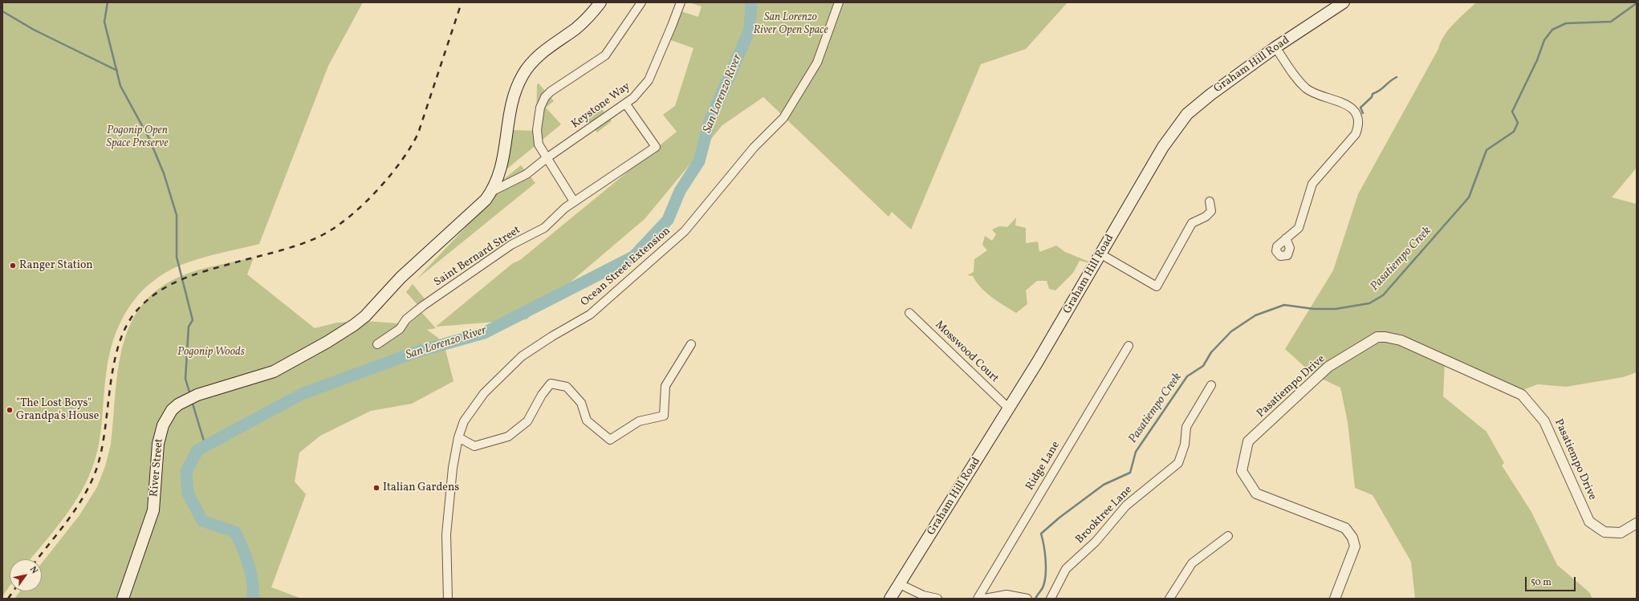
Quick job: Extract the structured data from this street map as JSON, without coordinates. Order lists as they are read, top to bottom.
{
  "streets": {
    "main road": ["Graham Hill Road", "River Street"],
    "street": [
      "Keystone Way",
      "Saint Bernard Street",
      "Ocean Street Extension",
      "Mosswood Court",
      "Pasatiempo Drive",
      "Ridge Lane",
      "Brooktree Lane"
    ]
  },
  "crossings": [
    ["Graham Hill Road", "Mosswood Court"],
    ["Keystone Way", "Saint Bernard Street"],
    ["Keystone Way", "River Street"]
  ],
  "water": ["San Lorenzo River", "Pasatiempo Creek"],
  "parks": ["San Lorenzo River Open Space", "Pogonip Open Space Preserve", "Pogonip Woods"],
  "places": ["Ranger Station", "\"The Lost Boys\" Grandpa's House", "Italian Gardens"],
  "scale_bar": "50 m",
  "north": "top right"
}
